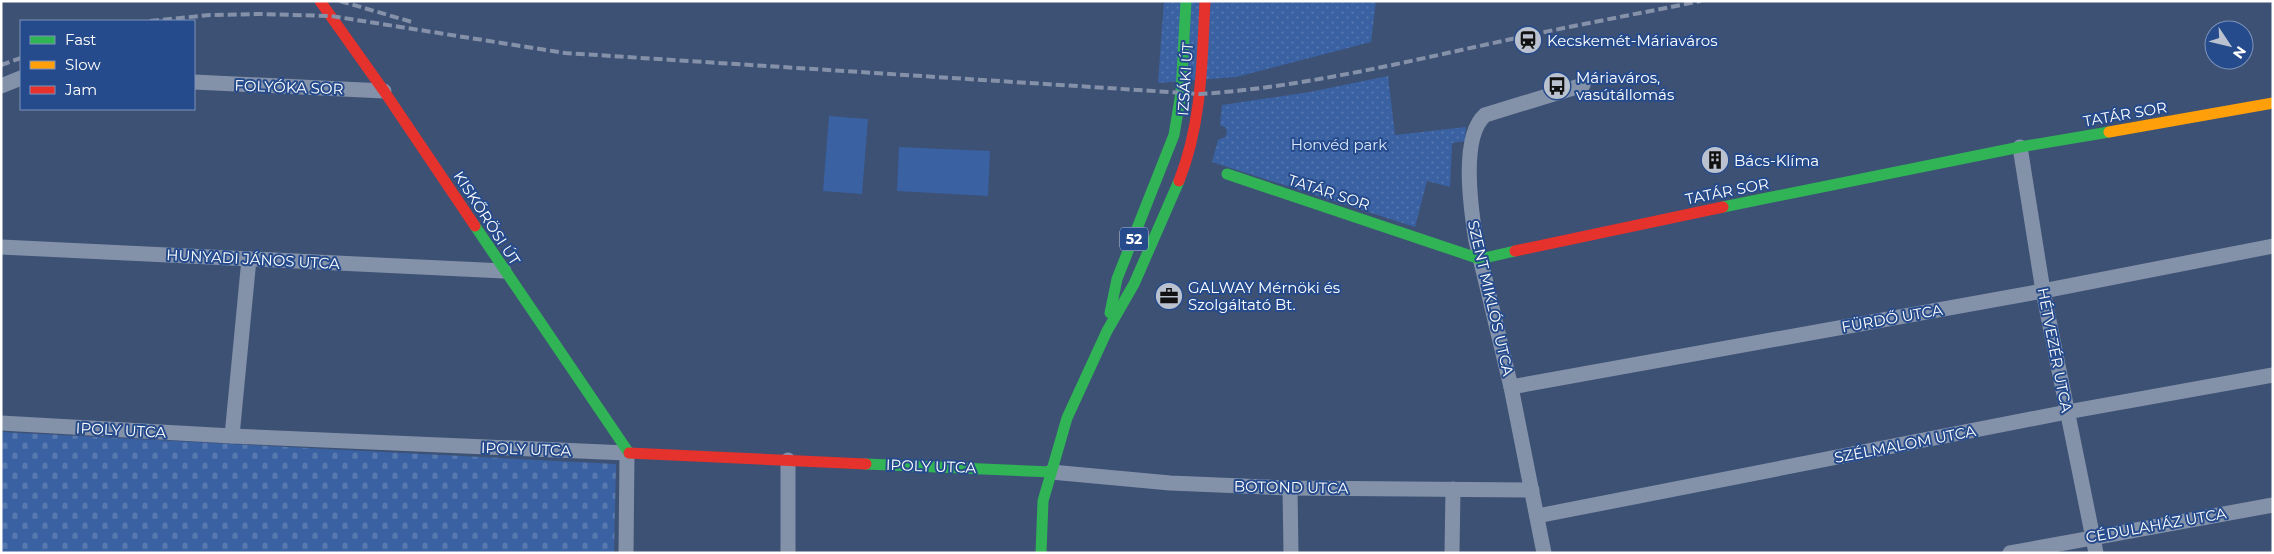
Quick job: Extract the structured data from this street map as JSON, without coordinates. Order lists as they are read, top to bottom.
{
  "streets": {
    "street": [
      "IZSÁKI ÚT",
      "FOLYÓKA SOR",
      "TATÁR SOR",
      "KISKŐRÖSI ÚT",
      "52",
      "HUNYADI JÁNOS UTCA",
      "SZENT MIKLÓS UTCA",
      "FÜRDŐ UTCA",
      "HÉTVEZÉR UTCA",
      "IPOLY UTCA",
      "SZÉLMALOM UTCA",
      "BOTOND UTCA",
      "CÉDULAHÁZ UTCA"
    ]
  },
  "crossings": [
    ["IZSÁKI ÚT", "52"],
    ["FOLYÓKA SOR", "KISKŐRÖSI ÚT"],
    ["TATÁR SOR", "SZENT MIKLÓS UTCA"],
    ["TATÁR SOR", "HÉTVEZÉR UTCA"],
    ["KISKŐRÖSI ÚT", "HUNYADI JÁNOS UTCA"],
    ["KISKŐRÖSI ÚT", "IPOLY UTCA"],
    ["52", "IPOLY UTCA"],
    ["52", "BOTOND UTCA"],
    ["SZENT MIKLÓS UTCA", "FÜRDŐ UTCA"],
    ["SZENT MIKLÓS UTCA", "SZÉLMALOM UTCA"],
    ["SZENT MIKLÓS UTCA", "BOTOND UTCA"],
    ["FÜRDŐ UTCA", "HÉTVEZÉR UTCA"],
    ["HÉTVEZÉR UTCA", "SZÉLMALOM UTCA"],
    ["HÉTVEZÉR UTCA", "CÉDULAHÁZ UTCA"],
    ["IPOLY UTCA", "BOTOND UTCA"]
  ],
  "parks": ["Honvéd park"],
  "places": {
    "station": ["Kecskemét-Máriaváros"],
    "bus stop": ["Máriaváros, vasútállomás"],
    "building": ["Bács-Klíma"],
    "office": ["GALWAY Mérnöki és Szolgáltató Bt."]
  },
  "legend": ["Fast", "Slow", "Jam"],
  "north": "bottom right"
}
